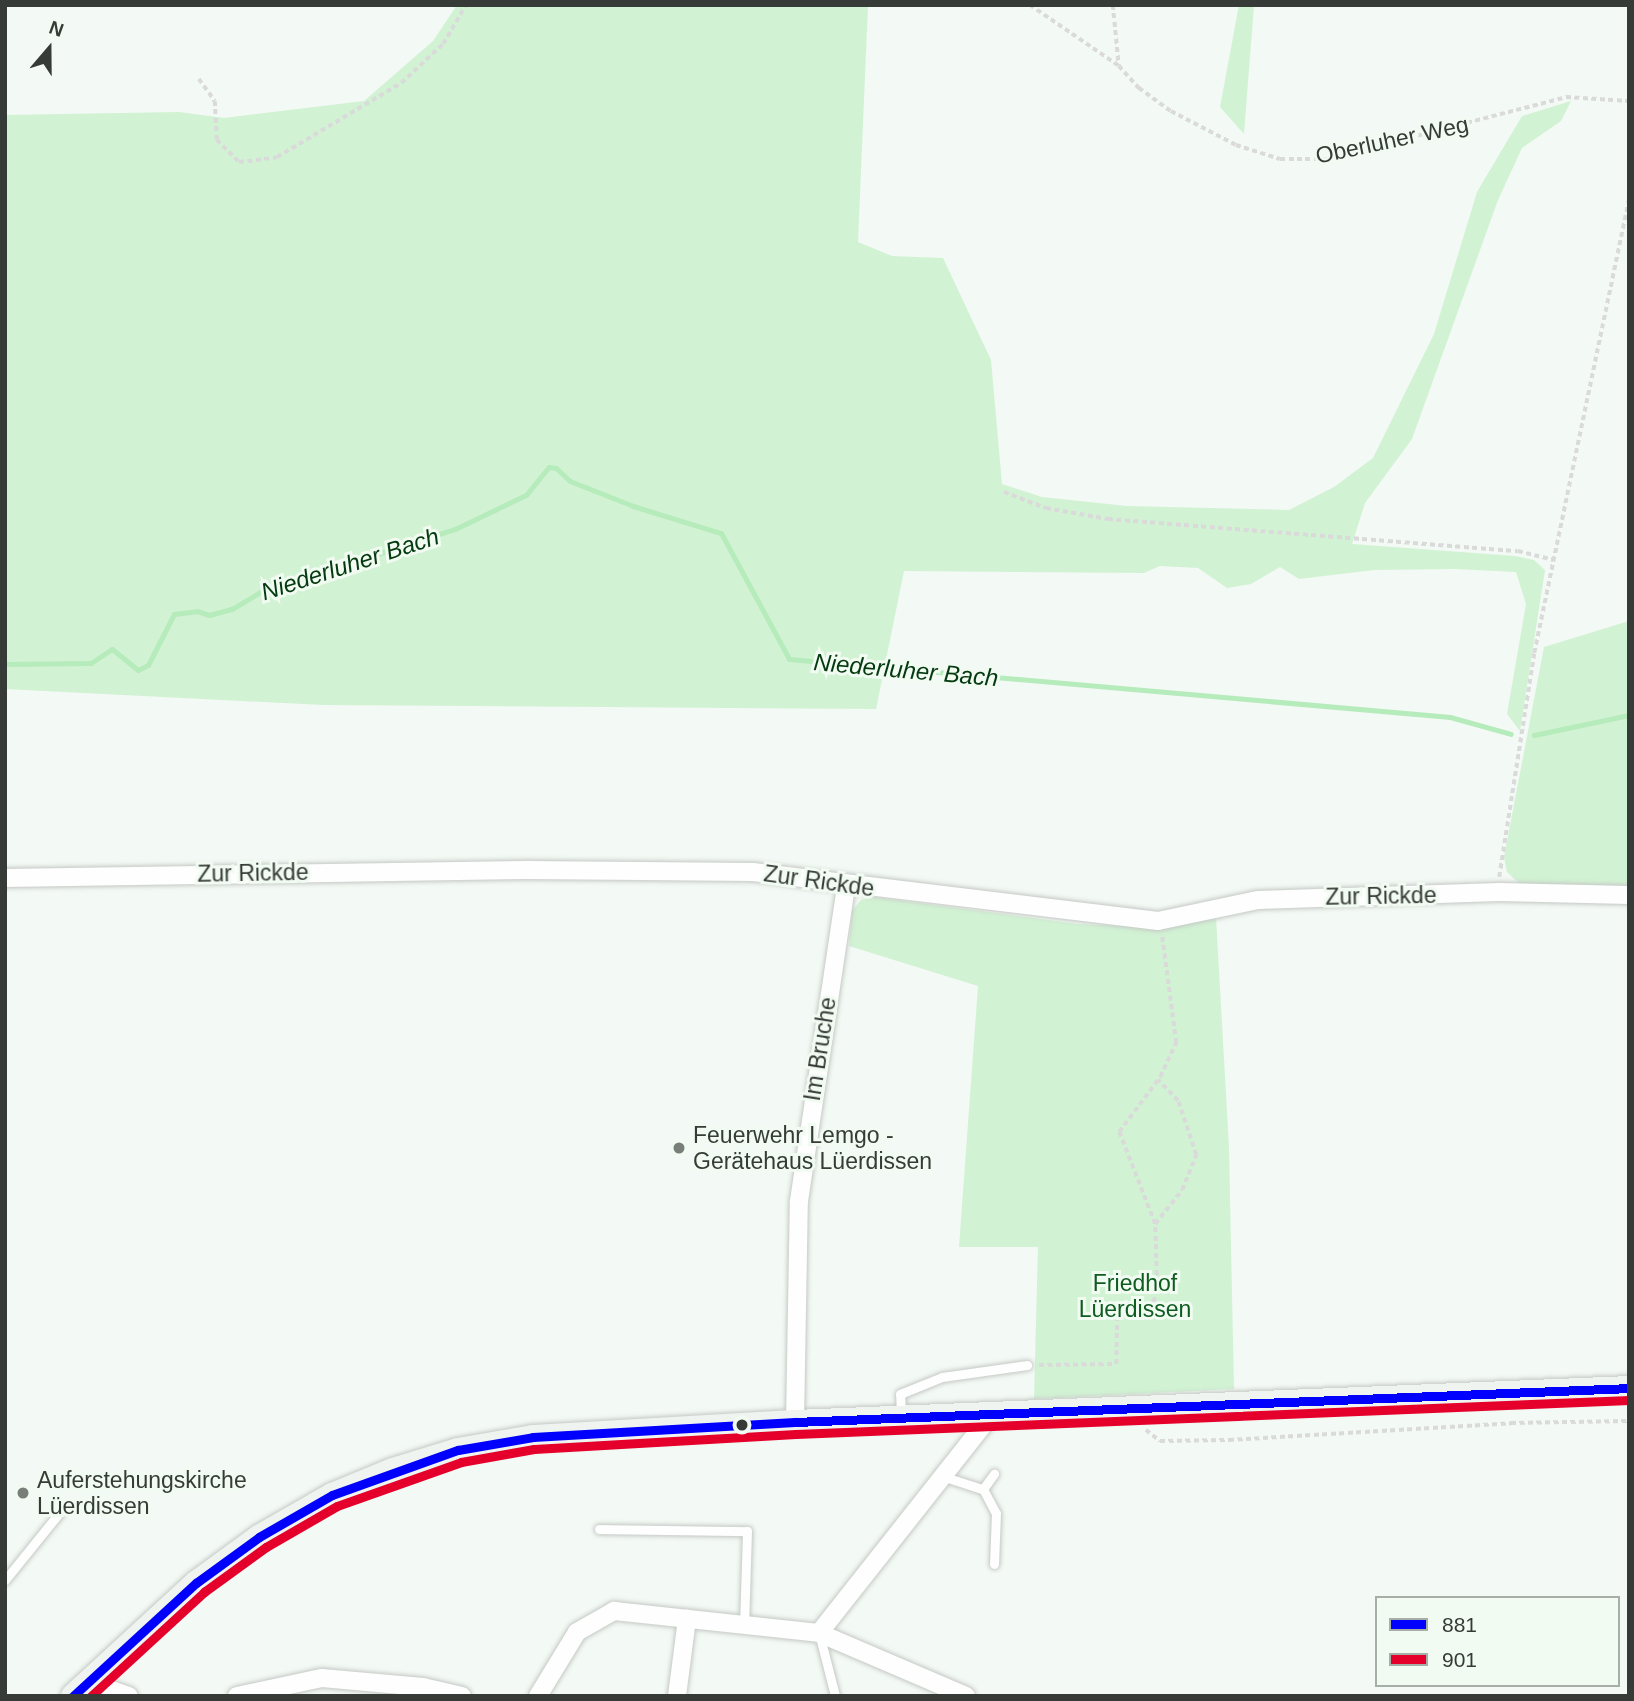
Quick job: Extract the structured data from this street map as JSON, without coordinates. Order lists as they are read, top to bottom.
{
  "streets": {
    "street": ["Zur Rickde", "Im Bruche"],
    "path": ["Oberluher Weg"]
  },
  "crossings": [
    ["Zur Rickde", "Im Bruche"]
  ],
  "water": ["Niederluher Bach"],
  "parks": ["Friedhof Lüerdissen"],
  "places": ["Feuerwehr Lemgo - Gerätehaus Lüerdissen", "Auferstehungskirche Lüerdissen"],
  "lines": ["transit line 881", "transit line 901"],
  "legend": ["881", "901"],
  "north": "top"
}
